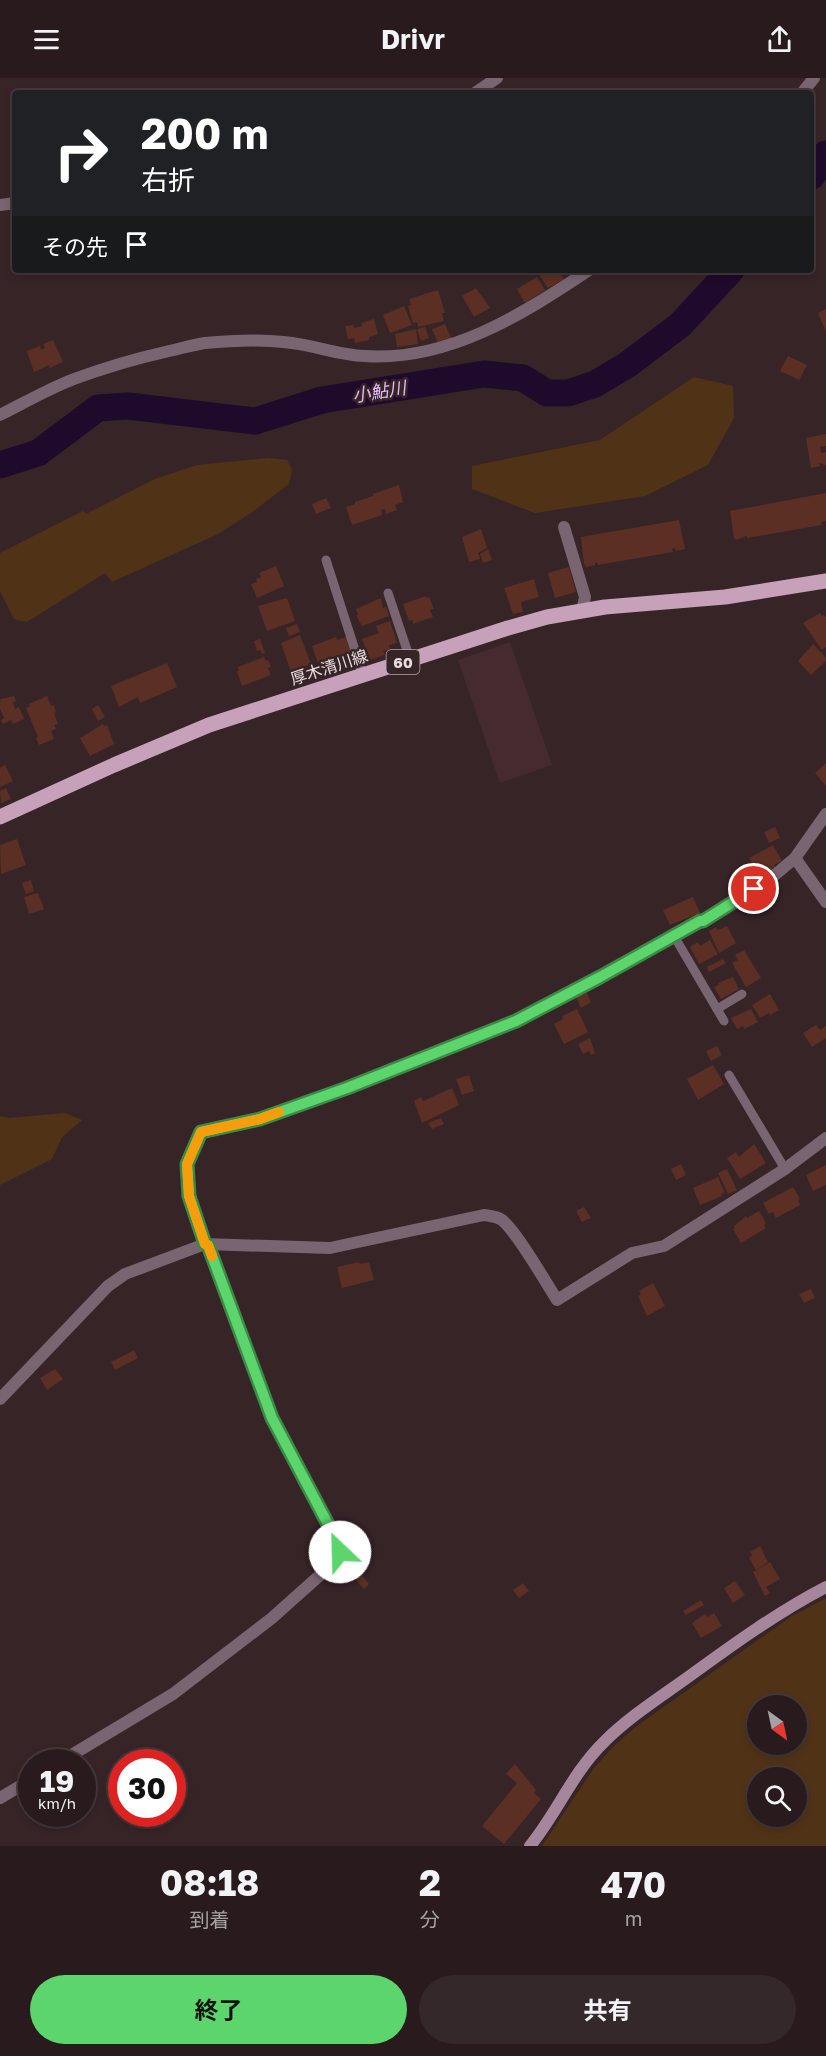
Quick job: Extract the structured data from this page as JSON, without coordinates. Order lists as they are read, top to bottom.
{
  "streets": {
    "main road": ["60", "厚木清川線"]
  },
  "water": ["小鮎川"],
  "north": "bottom right",
  "page": {
    "header": "Drivr",
    "turn": ["200 m", "右折"],
    "then": "その先",
    "speed": "19 km/h",
    "limit": "30",
    "eta": [
      "08:18",
      "到着",
      "2",
      "分",
      "470",
      "m"
    ],
    "buttons": ["終了", "共有"]
  }
}
